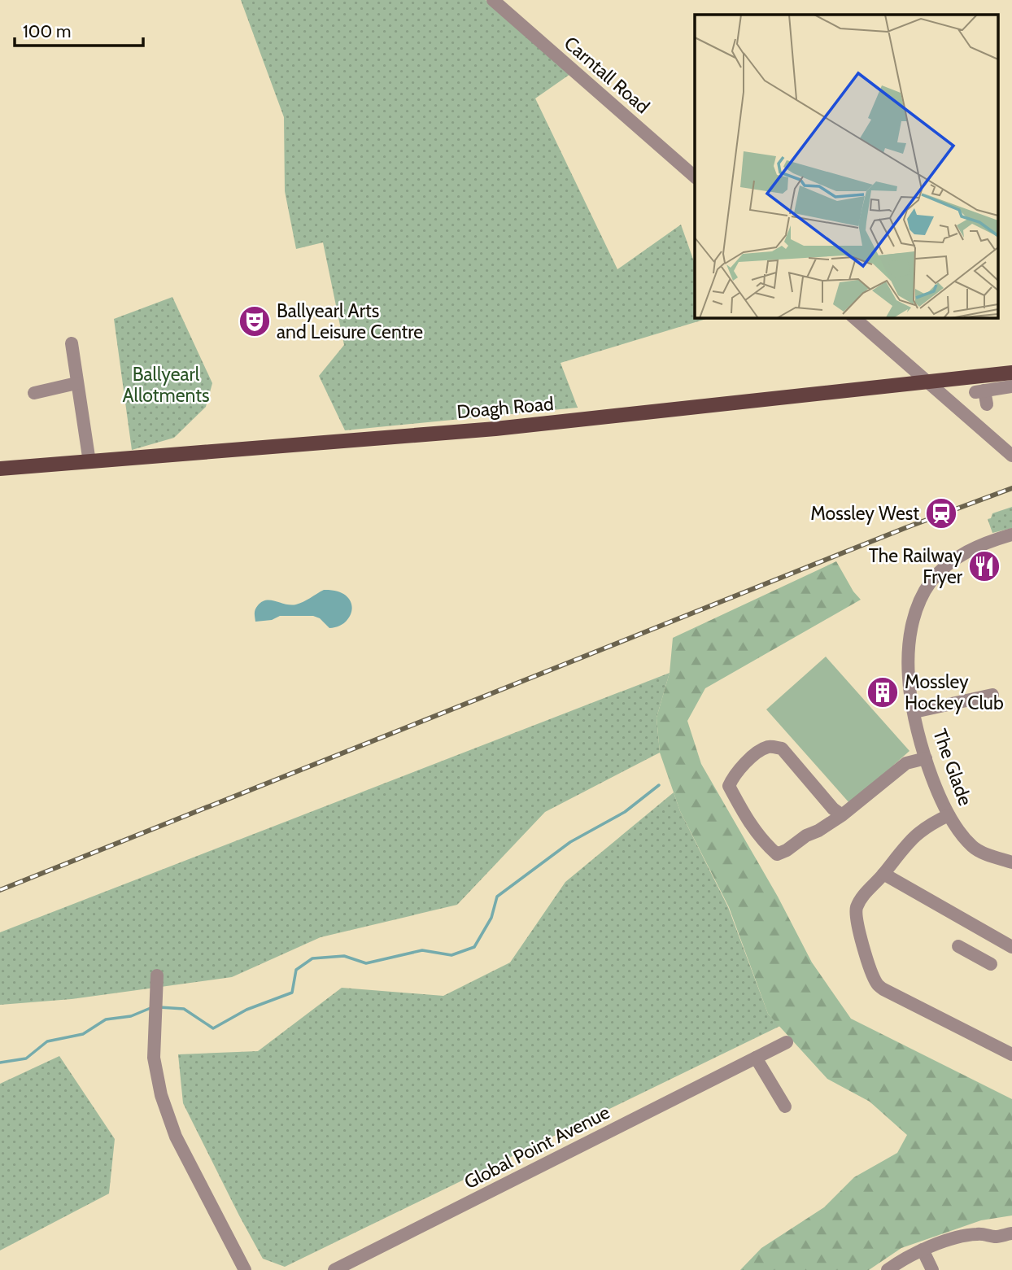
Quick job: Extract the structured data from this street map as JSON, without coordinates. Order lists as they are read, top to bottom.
{
  "streets": {
    "main road": ["Doagh Road"],
    "street": ["Carntall Road", "The Glade", "Global Point Avenue"]
  },
  "parks": ["Ballyearl Allotments"],
  "places": {
    "theatre": ["Ballyearl Arts and Leisure Centre"],
    "station": ["Mossley West"],
    "restaurant": ["The Railway Fryer"],
    "building": ["Mossley Hockey Club"]
  },
  "scale_bar": "100 m"
}
